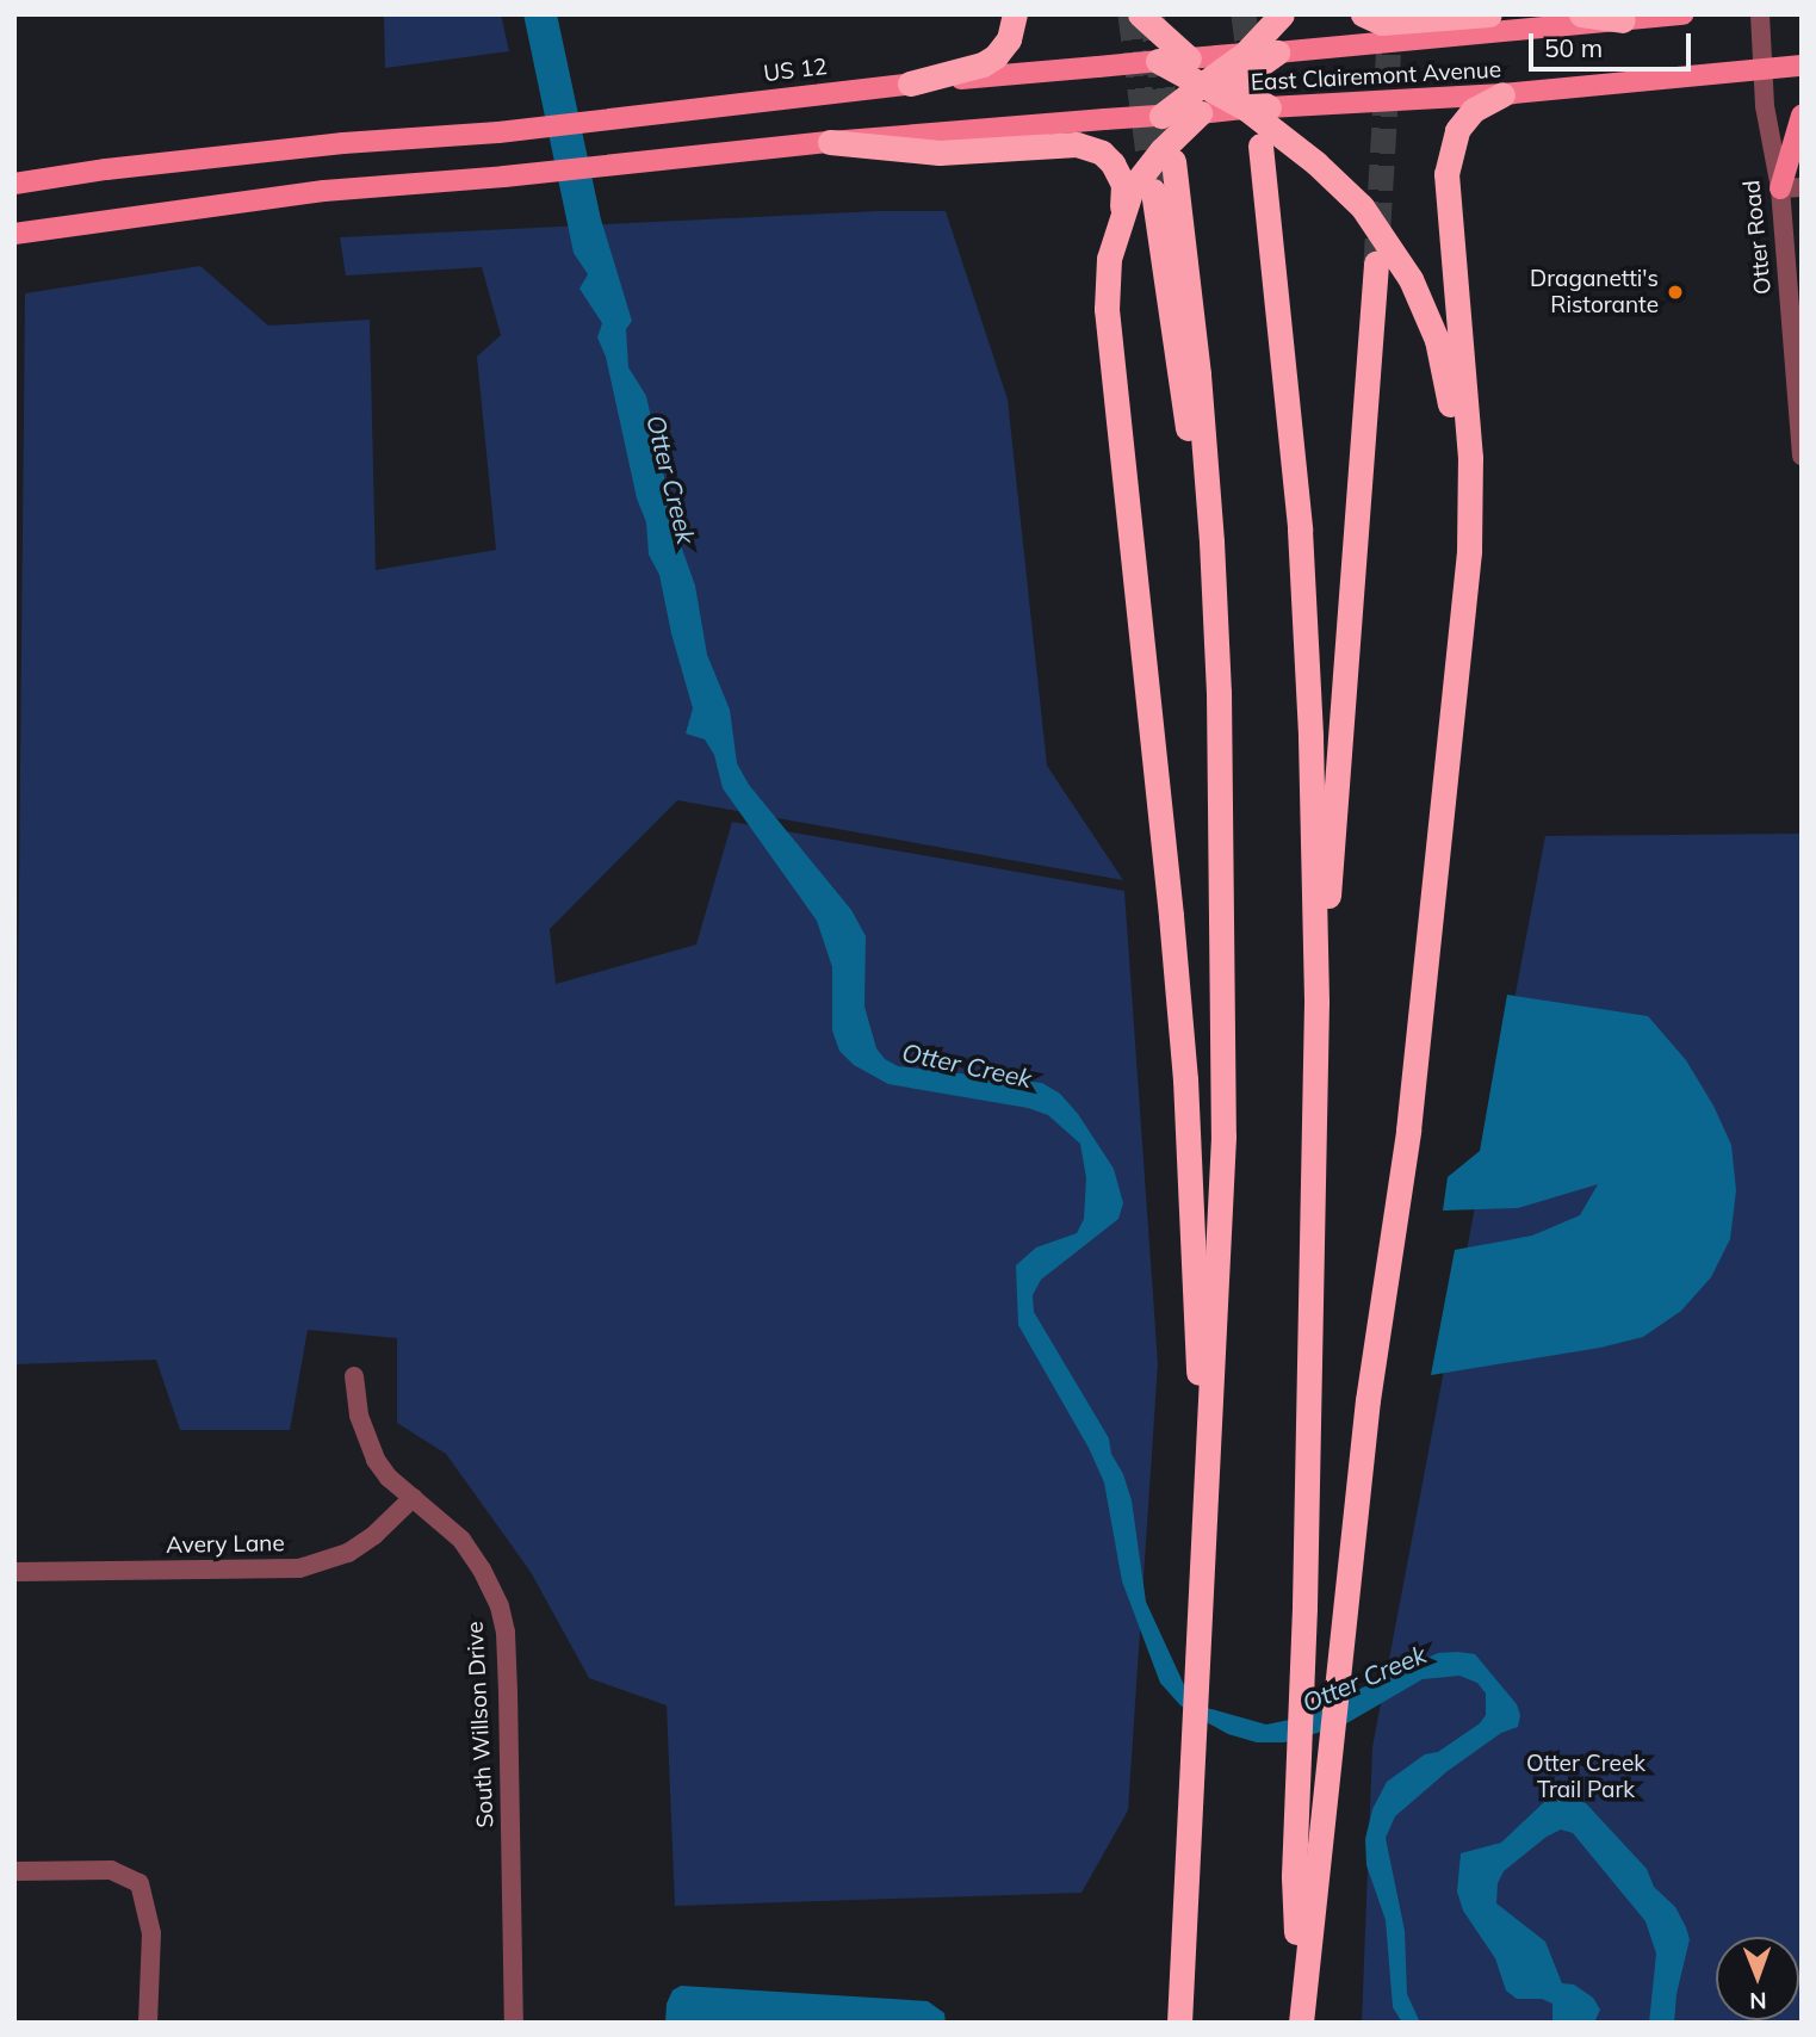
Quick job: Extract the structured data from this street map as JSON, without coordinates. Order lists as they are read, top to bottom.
{
  "streets": {
    "main road": ["US 12", "East Clairemont Avenue"],
    "street": ["Otter Road", "Avery Lane", "South Willson Drive"]
  },
  "crossings": [
    ["US 12", "East Clairemont Avenue"],
    ["East Clairemont Avenue", "Otter Road"],
    ["Avery Lane", "South Willson Drive"]
  ],
  "water": ["Otter Creek"],
  "parks": ["Otter Creek Trail Park"],
  "places": ["Draganetti's Ristorante"],
  "scale_bar": "50 m",
  "north": "bottom"
}
